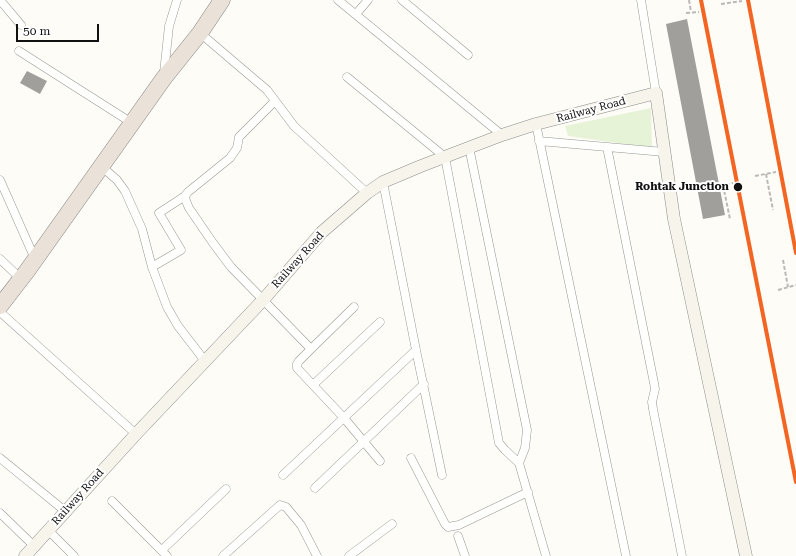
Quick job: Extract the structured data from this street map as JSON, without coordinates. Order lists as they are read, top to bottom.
{
  "streets": {
    "street": ["Railway Road"]
  },
  "places": ["Rohtak Junction"],
  "scale_bar": "50 m"
}
